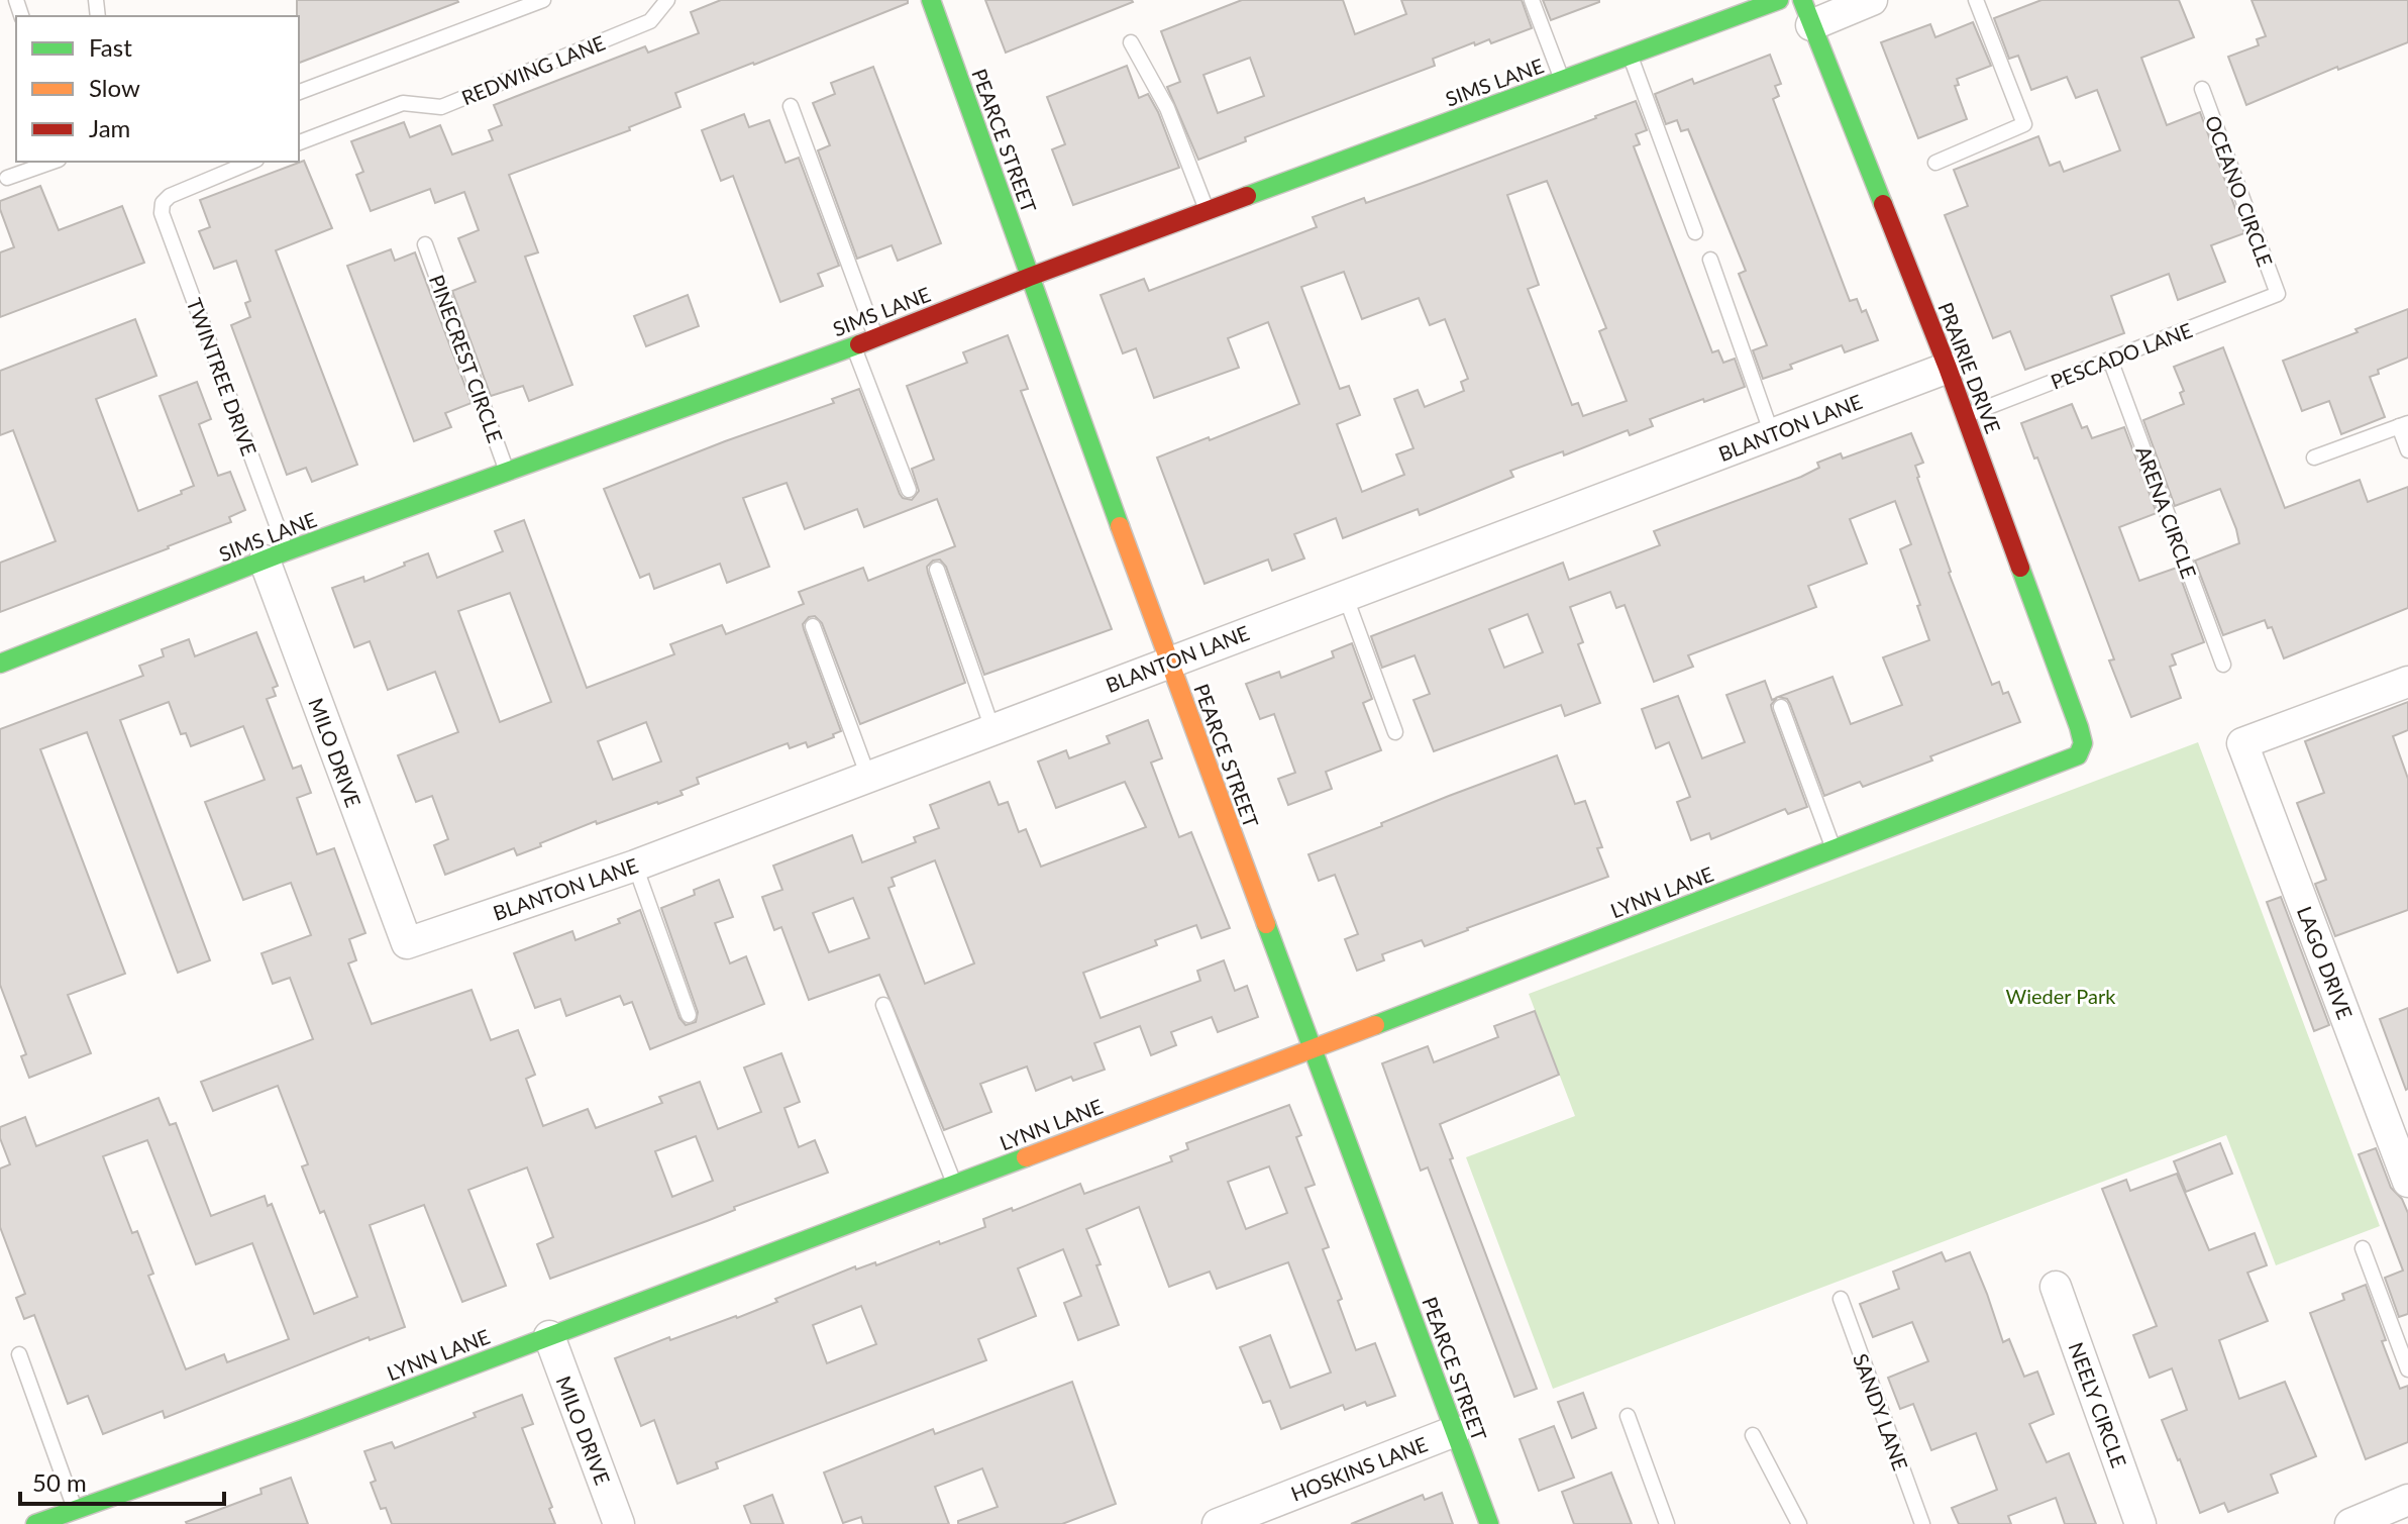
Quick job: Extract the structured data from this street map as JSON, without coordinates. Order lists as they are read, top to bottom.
{
  "streets": {
    "street": [
      "SIMS LANE",
      "PEARCE STREET",
      "PRAIRIE DRIVE",
      "BLANTON LANE",
      "MILO DRIVE",
      "LYNN LANE",
      "LAGO DRIVE",
      "NEELY CIRCLE",
      "HOSKINS LANE"
    ],
    "lane": [
      "REDWING LANE",
      "OCEANO CIRCLE",
      "PESCADO LANE",
      "PINECREST CIRCLE",
      "TWINTREE DRIVE",
      "ARENA CIRCLE",
      "SANDY LANE"
    ]
  },
  "crossings": [
    ["SIMS LANE", "PEARCE STREET"],
    ["SIMS LANE", "PINECREST CIRCLE"],
    ["SIMS LANE", "TWINTREE DRIVE"],
    ["SIMS LANE", "MILO DRIVE"],
    ["PEARCE STREET", "BLANTON LANE"],
    ["PEARCE STREET", "LYNN LANE"],
    ["PEARCE STREET", "HOSKINS LANE"],
    ["OCEANO CIRCLE", "PESCADO LANE"],
    ["PESCADO LANE", "PRAIRIE DRIVE"],
    ["PESCADO LANE", "ARENA CIRCLE"],
    ["PRAIRIE DRIVE", "BLANTON LANE"],
    ["PRAIRIE DRIVE", "LYNN LANE"],
    ["TWINTREE DRIVE", "MILO DRIVE"],
    ["BLANTON LANE", "MILO DRIVE"],
    ["MILO DRIVE", "LYNN LANE"]
  ],
  "parks": ["Wieder Park"],
  "legend": ["Fast", "Slow", "Jam"],
  "scale_bar": "50 m"
}
